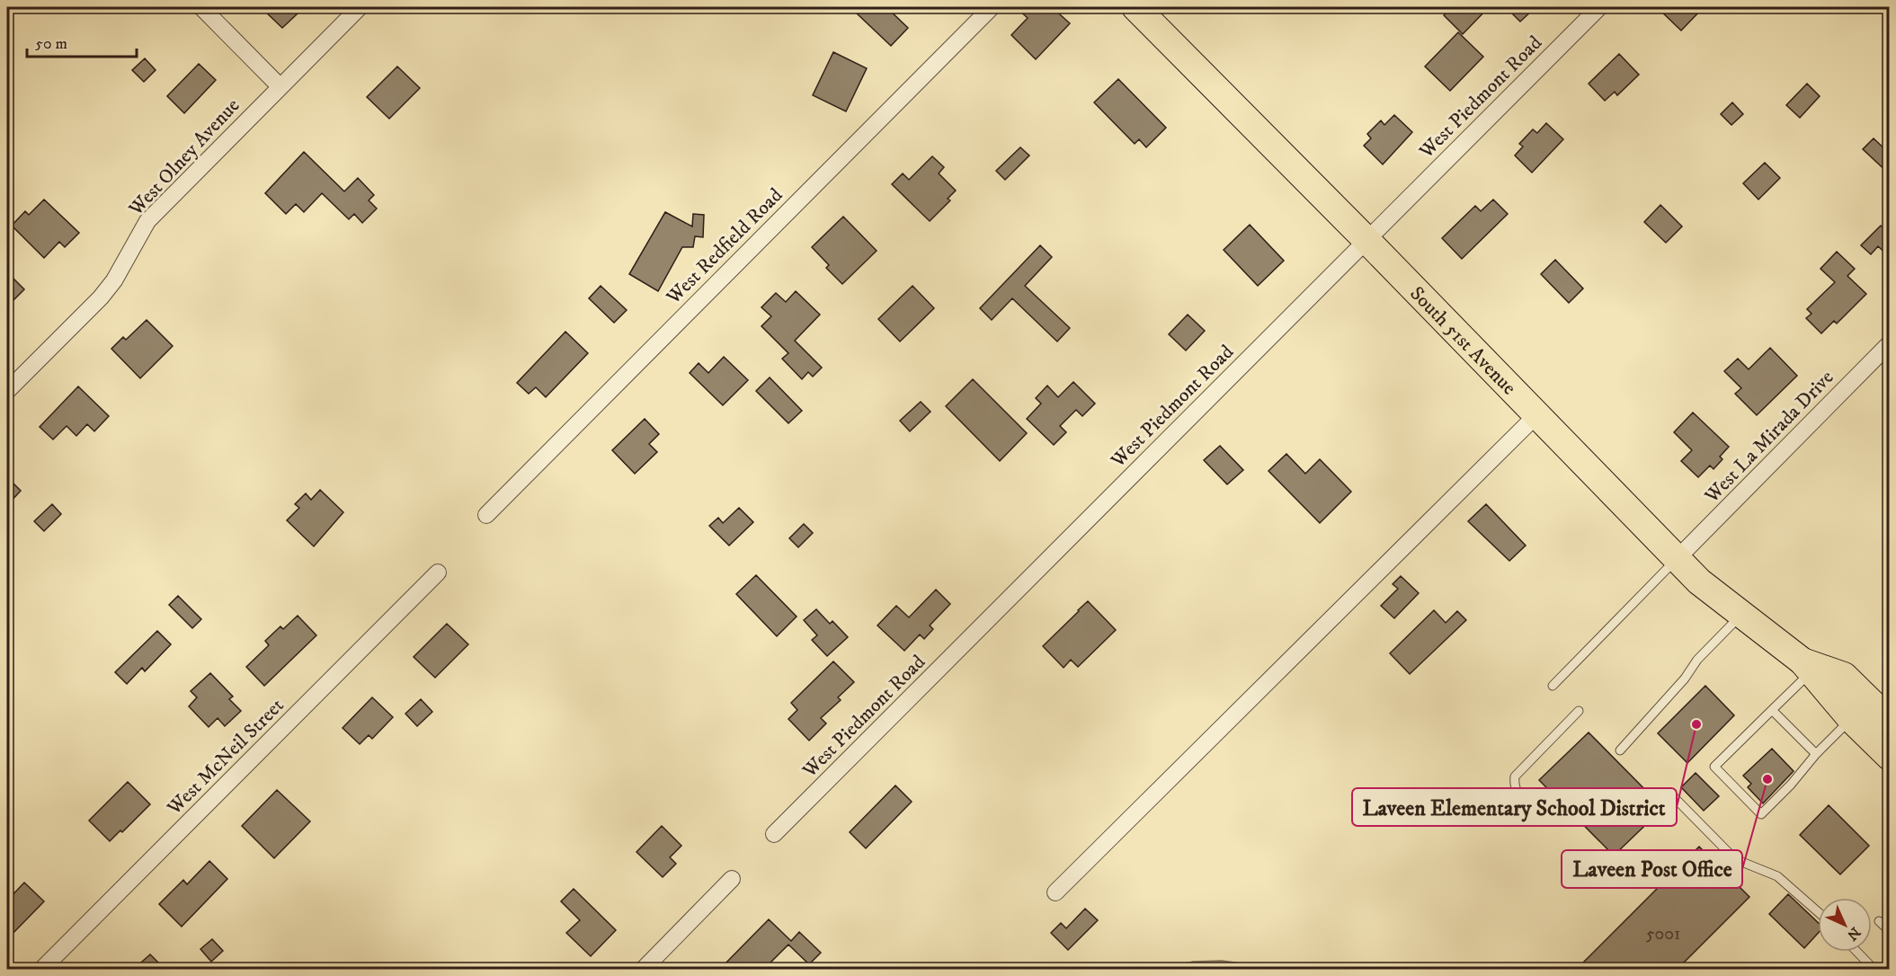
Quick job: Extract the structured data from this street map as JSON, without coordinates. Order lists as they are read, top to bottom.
{
  "streets": {
    "main road": ["South 51st Avenue"],
    "street": [
      "West Piedmont Road",
      "West Olney Avenue",
      "West Redfield Road",
      "West La Mirada Drive",
      "West McNeil Street"
    ]
  },
  "crossings": [
    ["West Piedmont Road", "South 51st Avenue"],
    ["South 51st Avenue", "West La Mirada Drive"]
  ],
  "places": ["Laveen Elementary School District", "Laveen Post Office"],
  "house_numbers": ["5001"],
  "scale_bar": "50 m",
  "north": "bottom right"
}
